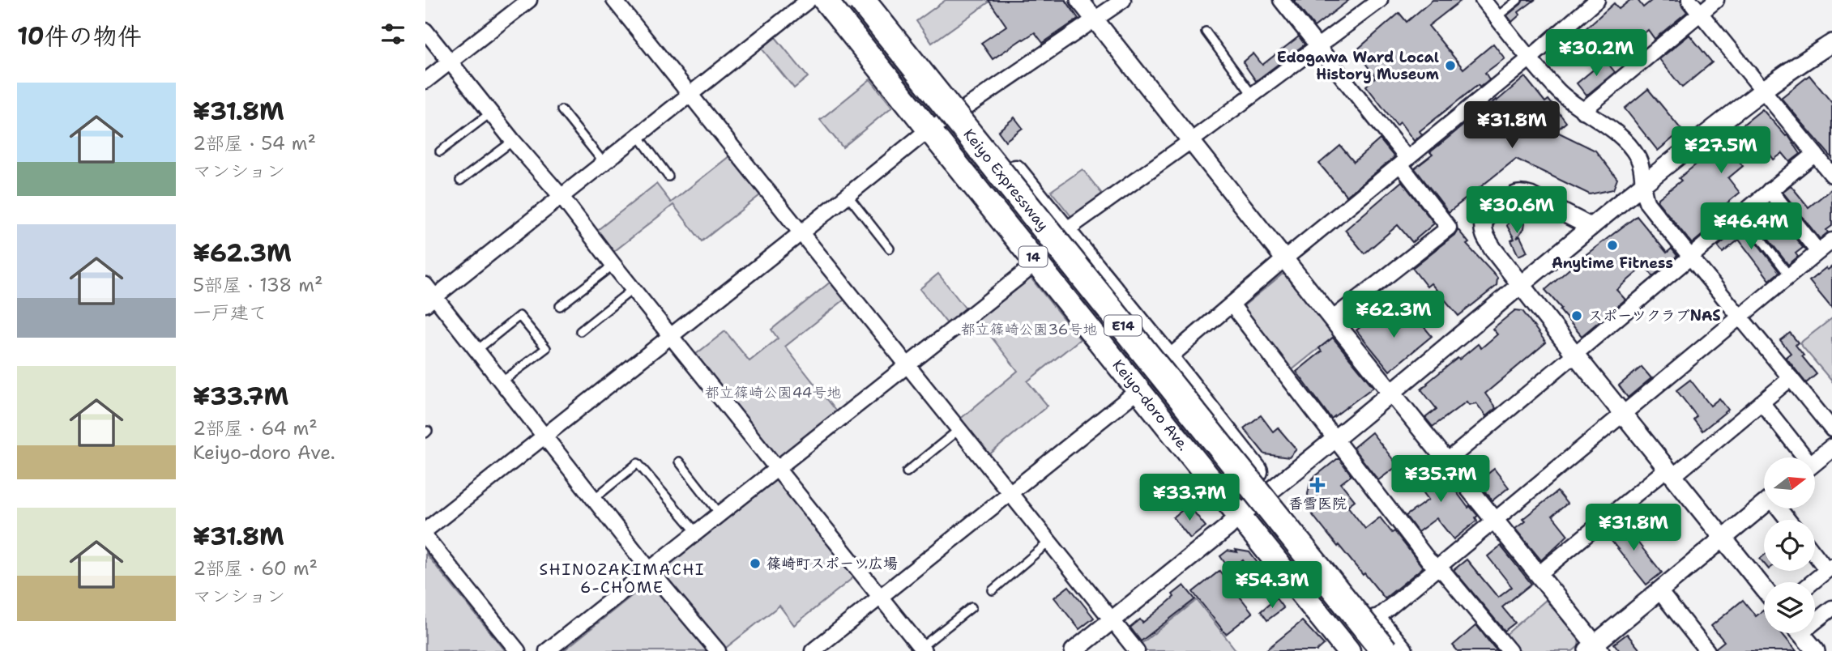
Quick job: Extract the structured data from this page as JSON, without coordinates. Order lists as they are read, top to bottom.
{
  "streets": {
    "highway": [
      "Keiyo Expressway",
      "14",
      "E14",
      "Keiyo-doro Ave."
    ]
  },
  "crossings": [
    ["Keiyo Expressway", "Keiyo-doro Ave."]
  ],
  "districts": ["SHINOZAKIMACHI 6-CHOME"],
  "parks": ["都立篠崎公園36号地", "都立篠崎公園44号地"],
  "places": {
    "other": [
      "Edogawa Ward Local History Museum",
      "Anytime Fitness",
      "スポーツクラブNAS",
      "篠崎町スポーツ広場"
    ],
    "health": ["香雪医院"]
  },
  "north": "right",
  "page": {
    "heading": "10件の物件",
    "price": [
      "¥30.2M",
      "¥31.8M",
      "¥27.5M",
      "¥30.6M",
      "¥46.4M",
      "¥62.3M",
      "¥35.7M",
      "¥33.7M",
      "¥31.8M",
      "¥54.3M"
    ],
    "list": [
      {
        "name": "¥31.8M",
        "note": "2部屋 · 54 m² · マンション"
      },
      {
        "name": "¥62.3M",
        "note": "5部屋 · 138 m² · 一戸建て"
      },
      {
        "name": "¥33.7M",
        "note": "2部屋 · 64 m² · Keiyo-doro Ave."
      },
      {
        "name": "¥31.8M",
        "note": "2部屋 · 60 m² · マンション"
      }
    ]
  }
}
